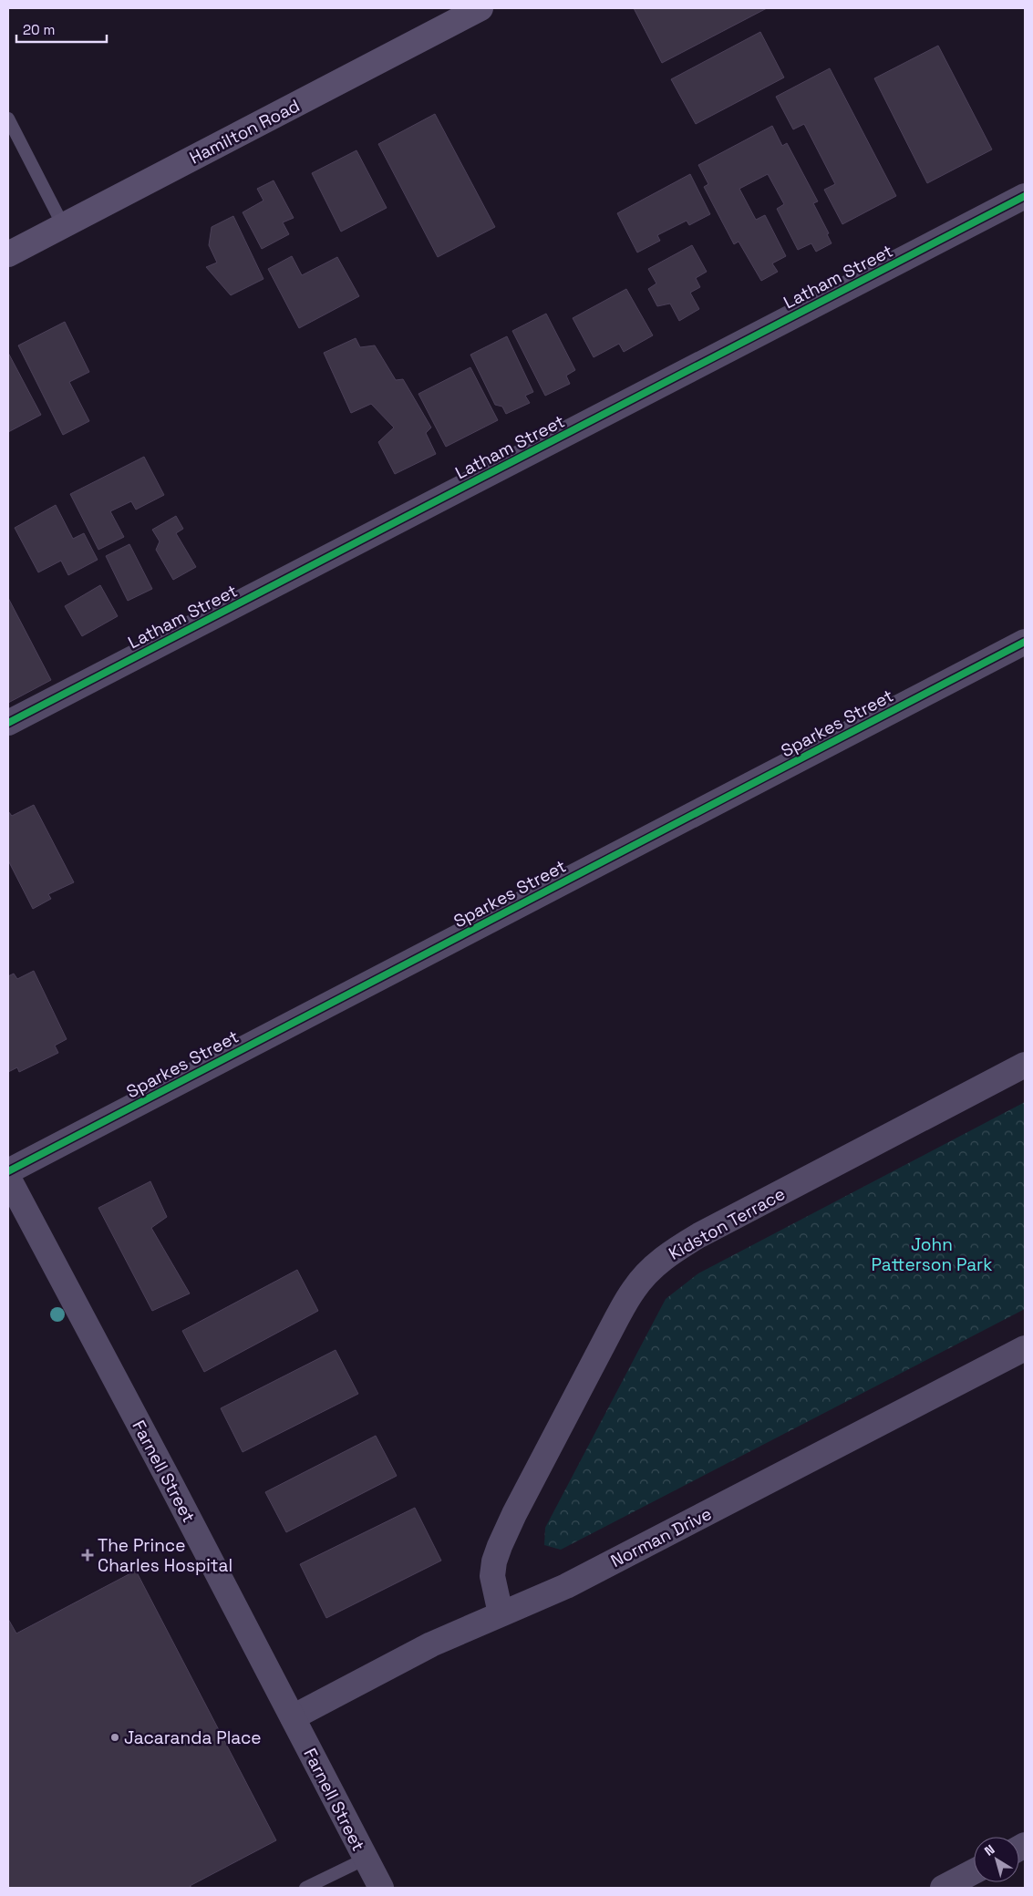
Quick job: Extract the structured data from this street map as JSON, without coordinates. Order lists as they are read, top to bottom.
{
  "streets": {
    "main road": ["Hamilton Road"],
    "street": [
      "Latham Street",
      "Sparkes Street",
      "Kidston Terrace",
      "Farnell Street",
      "Norman Drive"
    ]
  },
  "crossings": [
    ["Kidston Terrace", "Norman Drive"],
    ["Farnell Street", "Norman Drive"]
  ],
  "parks": ["John Patterson Park"],
  "places": {
    "health": ["The Prince Charles Hospital"],
    "other": ["Jacaranda Place"]
  },
  "scale_bar": "20 m",
  "north": "top left"
}
